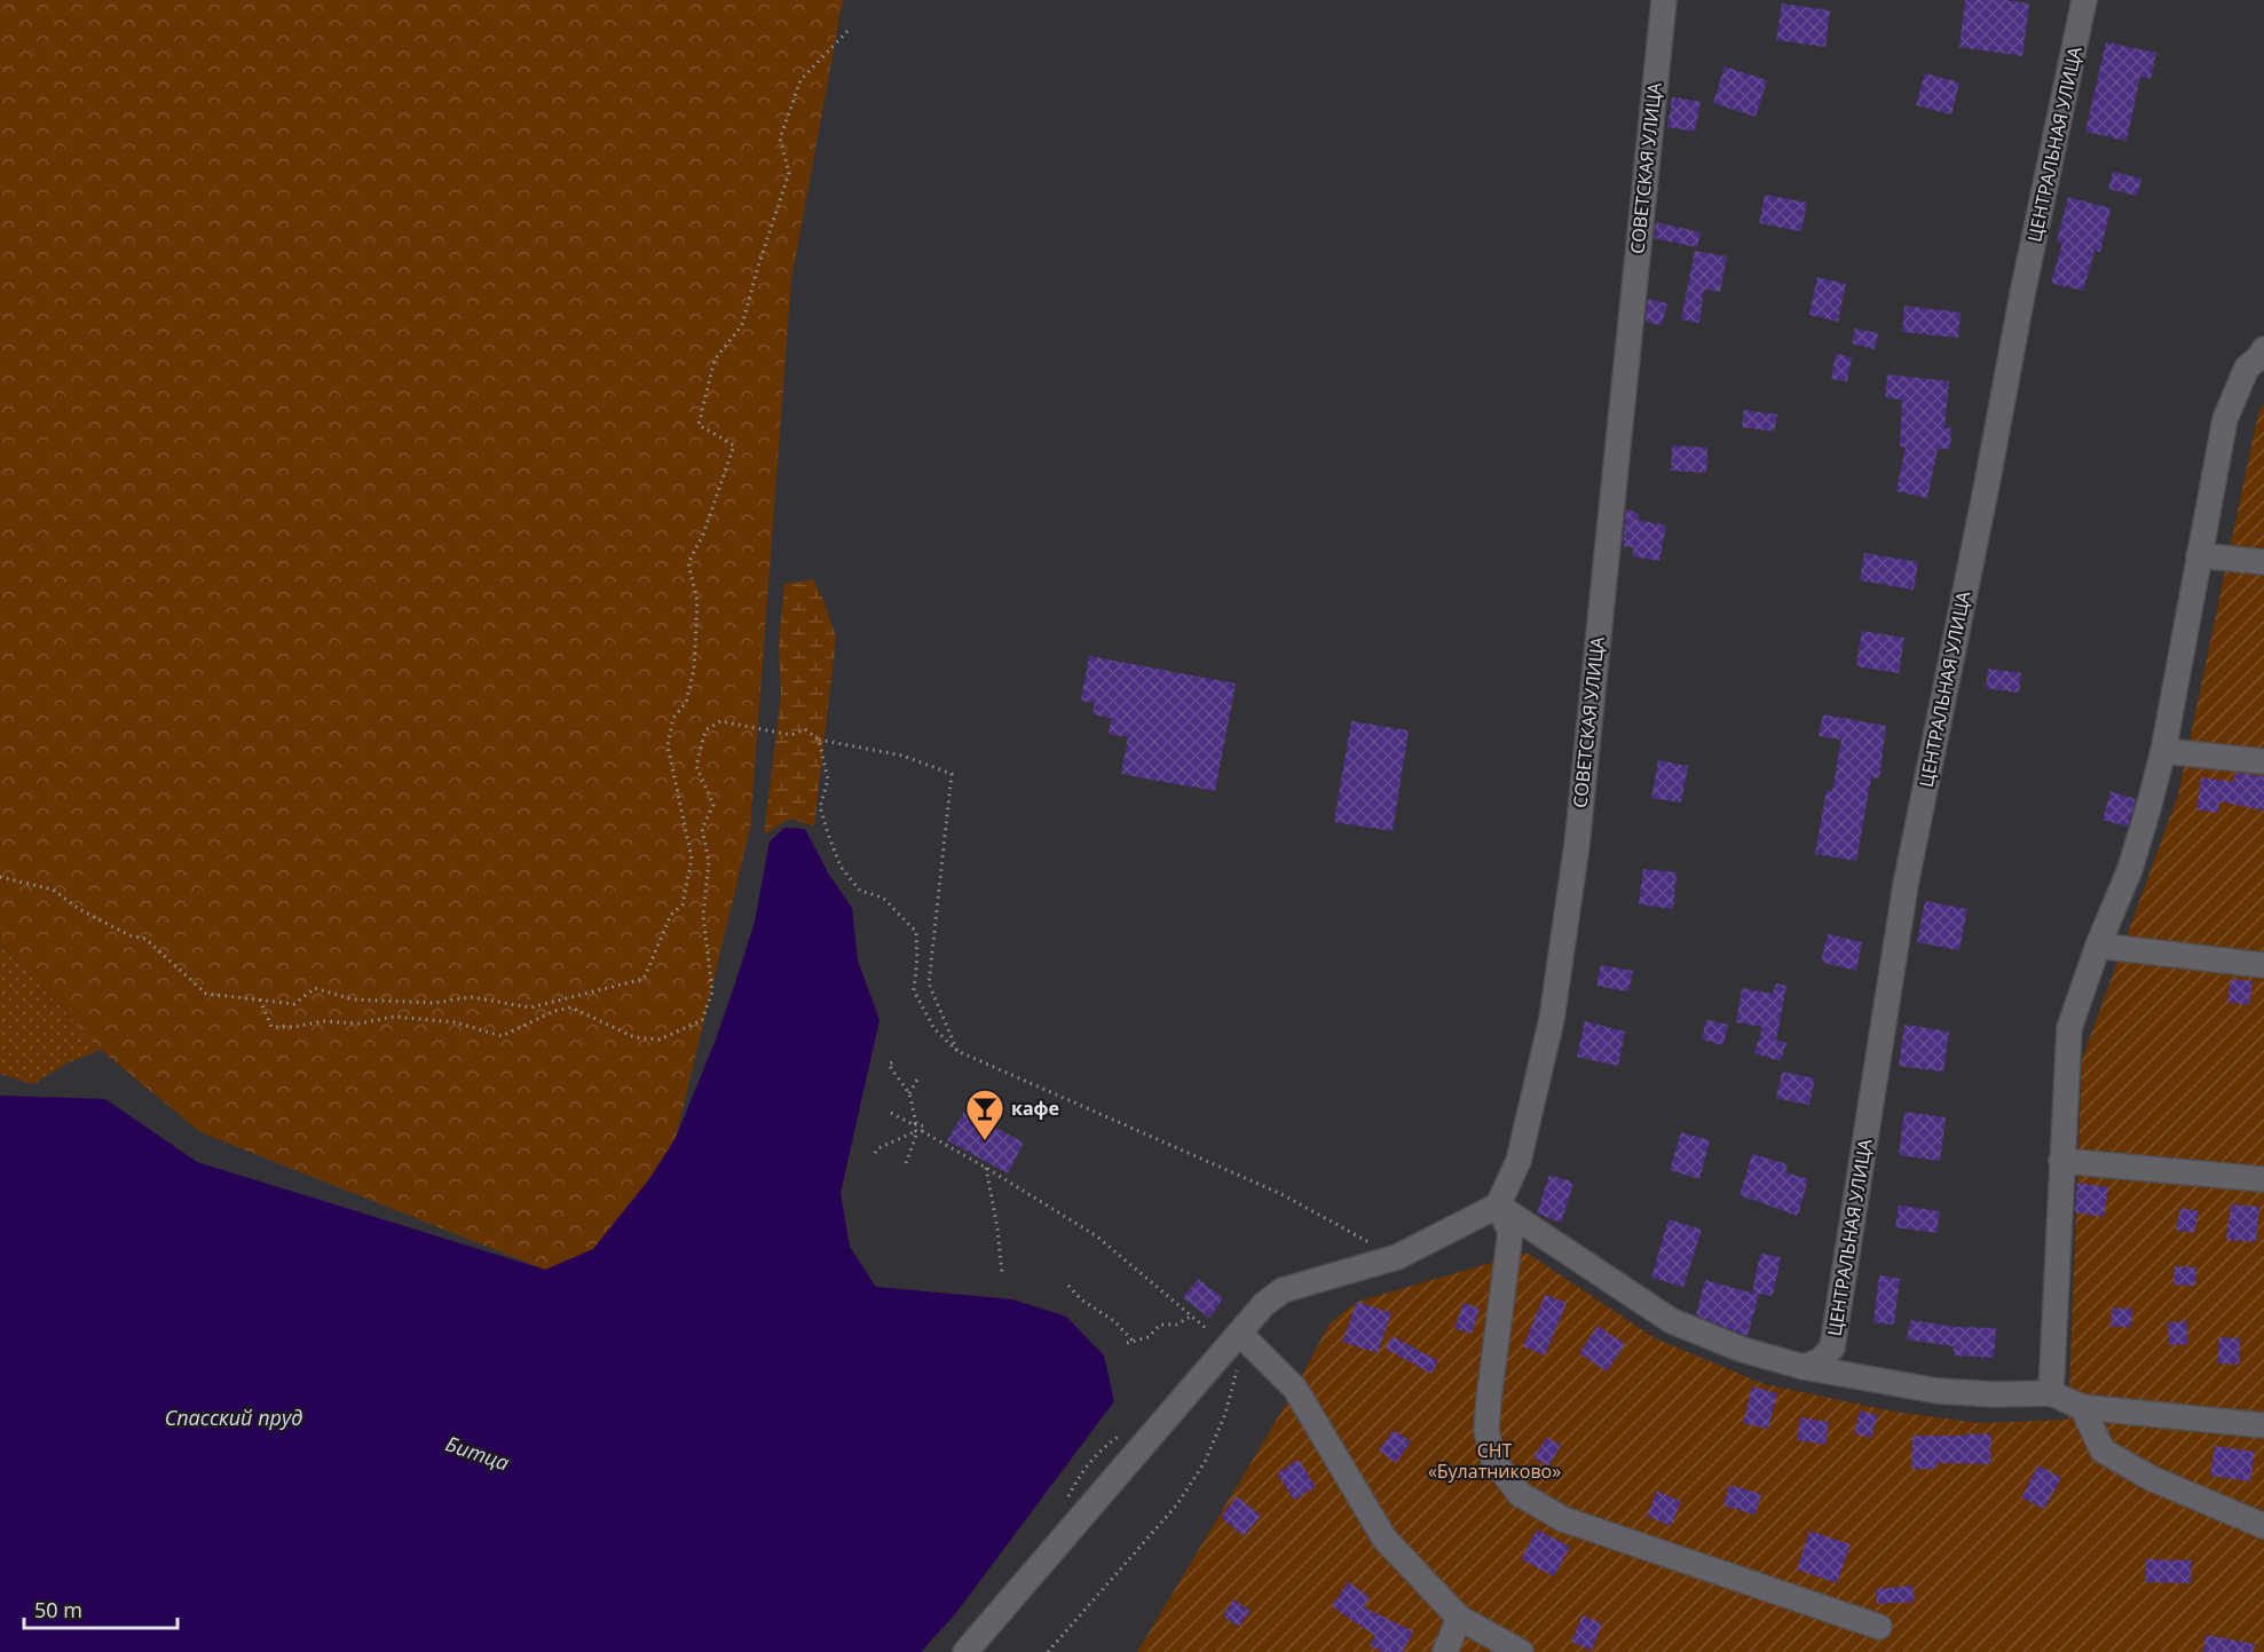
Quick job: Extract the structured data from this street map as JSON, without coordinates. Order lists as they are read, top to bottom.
{
  "streets": {
    "street": ["ЦЕНТРАЛЬНАЯ УЛИЦА", "СОВЕТСКАЯ УЛИЦА"]
  },
  "water": ["Спасский пруд", "Битца"],
  "parks": ["СНТ «Булатниково»"],
  "places": {
    "bar": ["кафе"]
  },
  "scale_bar": "50 m"
}
